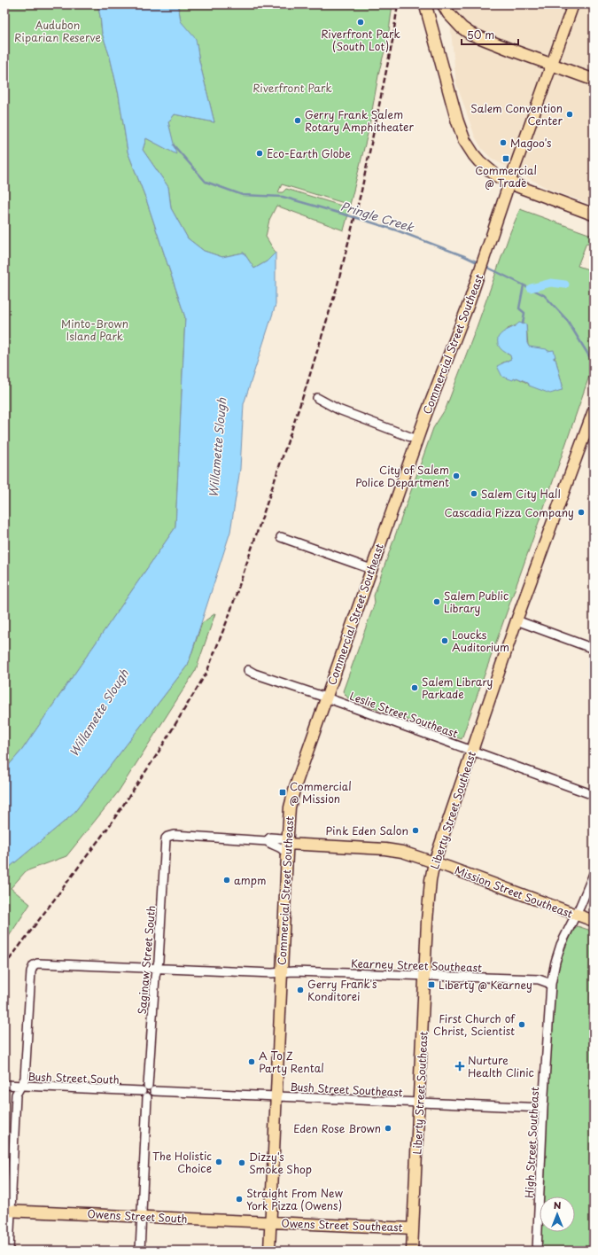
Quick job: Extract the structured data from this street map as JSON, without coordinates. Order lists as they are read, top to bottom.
{
  "streets": {
    "main road": [
      "Commercial Street Southeast",
      "Liberty Street Southeast",
      "Mission Street Southeast",
      "Owens Street South",
      "Owens Street Southeast"
    ],
    "street": [
      "Leslie Street Southeast",
      "Saginaw Street South",
      "Kearney Street Southeast",
      "Bush Street South",
      "Bush Street Southeast",
      "High Street Southeast"
    ]
  },
  "crossings": [
    ["Commercial Street Southeast", "Leslie Street Southeast"],
    ["Commercial Street Southeast", "Mission Street Southeast"],
    ["Commercial Street Southeast", "Kearney Street Southeast"],
    ["Commercial Street Southeast", "Bush Street South"],
    ["Commercial Street Southeast", "Bush Street Southeast"],
    ["Commercial Street Southeast", "Owens Street South"],
    ["Commercial Street Southeast", "Owens Street Southeast"],
    ["Leslie Street Southeast", "Liberty Street Southeast"],
    ["Liberty Street Southeast", "Mission Street Southeast"],
    ["Liberty Street Southeast", "Kearney Street Southeast"],
    ["Liberty Street Southeast", "Bush Street Southeast"],
    ["Liberty Street Southeast", "Owens Street Southeast"],
    ["Mission Street Southeast", "High Street Southeast"],
    ["Saginaw Street South", "Kearney Street Southeast"],
    ["Saginaw Street South", "Bush Street South"],
    ["Kearney Street Southeast", "Bush Street South"],
    ["Kearney Street Southeast", "High Street Southeast"],
    ["Bush Street South", "Bush Street Southeast"],
    ["Bush Street Southeast", "High Street Southeast"],
    ["Owens Street South", "Owens Street Southeast"]
  ],
  "water": ["Pringle Creek", "Willamette Slough"],
  "parks": ["Audubon Riparian Reserve", "Riverfront Park", "Minto-Brown Island Park"],
  "places": {
    "other": [
      "Riverfront Park (South Lot)",
      "Salem Convention Center",
      "Gerry Frank Salem Rotary Amphitheater",
      "Magoo's",
      "Eco-Earth Globe",
      "City of Salem Police Department",
      "Salem City Hall",
      "Cascadia Pizza Company",
      "Salem Public Library",
      "Loucks Auditorium",
      "Salem Library Parkade",
      "Pink Eden Salon",
      "ampm",
      "Gerry Frank's Konditorei",
      "First Church of Christ, Scientist",
      "A To Z Party Rental",
      "Eden Rose Brown",
      "The Holistic Choice",
      "Dizzy's Smoke Shop",
      "Straight From New York Pizza (Owens)"
    ],
    "transit": ["Commercial @ Trade", "Commercial @ Mission", "Liberty @ Kearney"],
    "health": ["Nurture Health Clinic"]
  },
  "scale_bar": "50 m",
  "north": "top"
}
